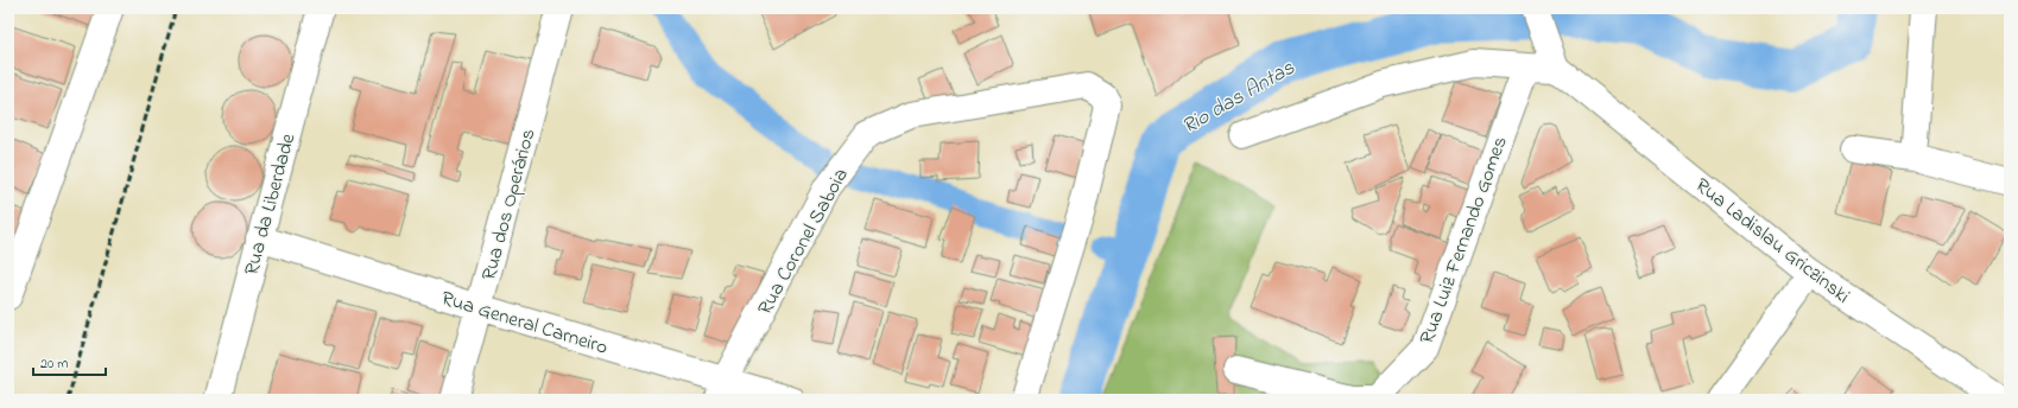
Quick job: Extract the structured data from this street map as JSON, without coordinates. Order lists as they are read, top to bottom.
{
  "streets": {
    "street": [
      "Rua da Liberdade",
      "Rua dos Operários",
      "Rua Luiz Fernando Gomes",
      "Rua Ladislau Griczinski",
      "Rua Coronel Saboia",
      "Rua General Carneiro"
    ]
  },
  "crossings": [
    ["Rua da Liberdade", "Rua General Carneiro"],
    ["Rua dos Operários", "Rua General Carneiro"],
    ["Rua Coronel Saboia", "Rua General Carneiro"]
  ],
  "water": ["Rio das Antas"],
  "scale_bar": "20 m"
}
